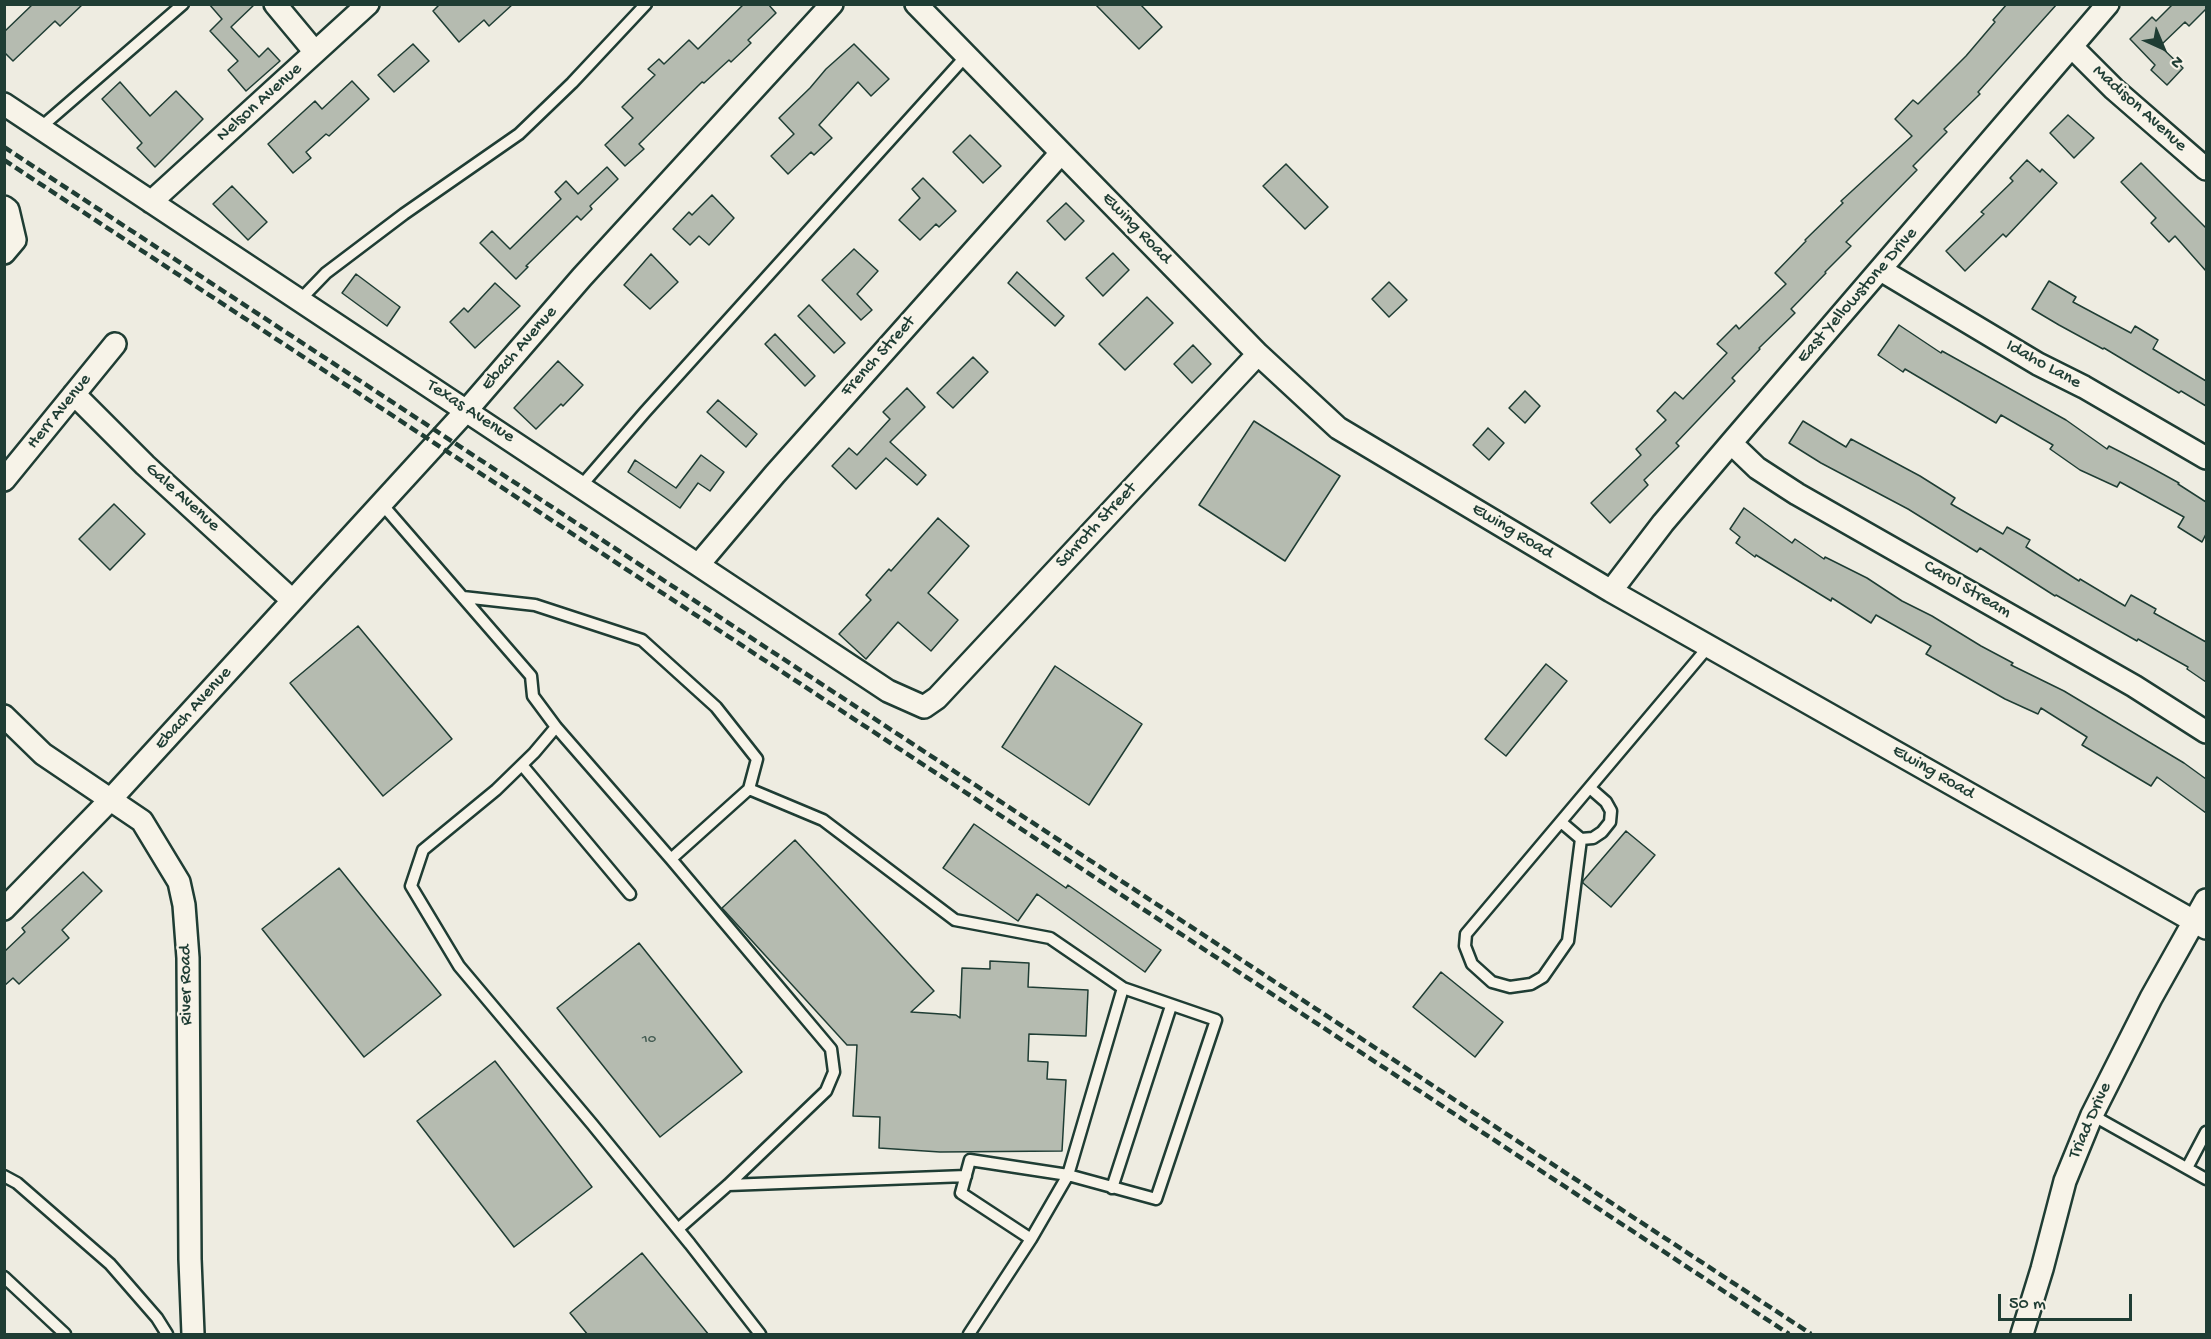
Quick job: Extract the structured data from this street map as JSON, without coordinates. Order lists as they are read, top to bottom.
{
  "streets": {
    "street": [
      "Nelson Avenue",
      "Madison Avenue",
      "Ewing Road",
      "East Yellowstone Drive",
      "Ebach Avenue",
      "French Street",
      "Idaho Lane",
      "Herr Avenue",
      "Texas Avenue",
      "Gale Avenue",
      "Schroth Street",
      "Carol Stream",
      "River Road",
      "Triad Drive"
    ]
  },
  "crossings": [
    ["Nelson Avenue", "Texas Avenue"],
    ["Madison Avenue", "East Yellowstone Drive"],
    ["Ewing Road", "East Yellowstone Drive"],
    ["Ewing Road", "French Street"],
    ["Ewing Road", "Schroth Street"],
    ["Ewing Road", "Triad Drive"],
    ["East Yellowstone Drive", "Idaho Lane"],
    ["East Yellowstone Drive", "Carol Stream"],
    ["Ebach Avenue", "Texas Avenue"],
    ["Ebach Avenue", "Gale Avenue"],
    ["Ebach Avenue", "River Road"],
    ["French Street", "Texas Avenue"],
    ["Herr Avenue", "Gale Avenue"],
    ["Texas Avenue", "Schroth Street"]
  ],
  "house_numbers": ["10"],
  "scale_bar": "50 m",
  "north": "bottom right"
}
